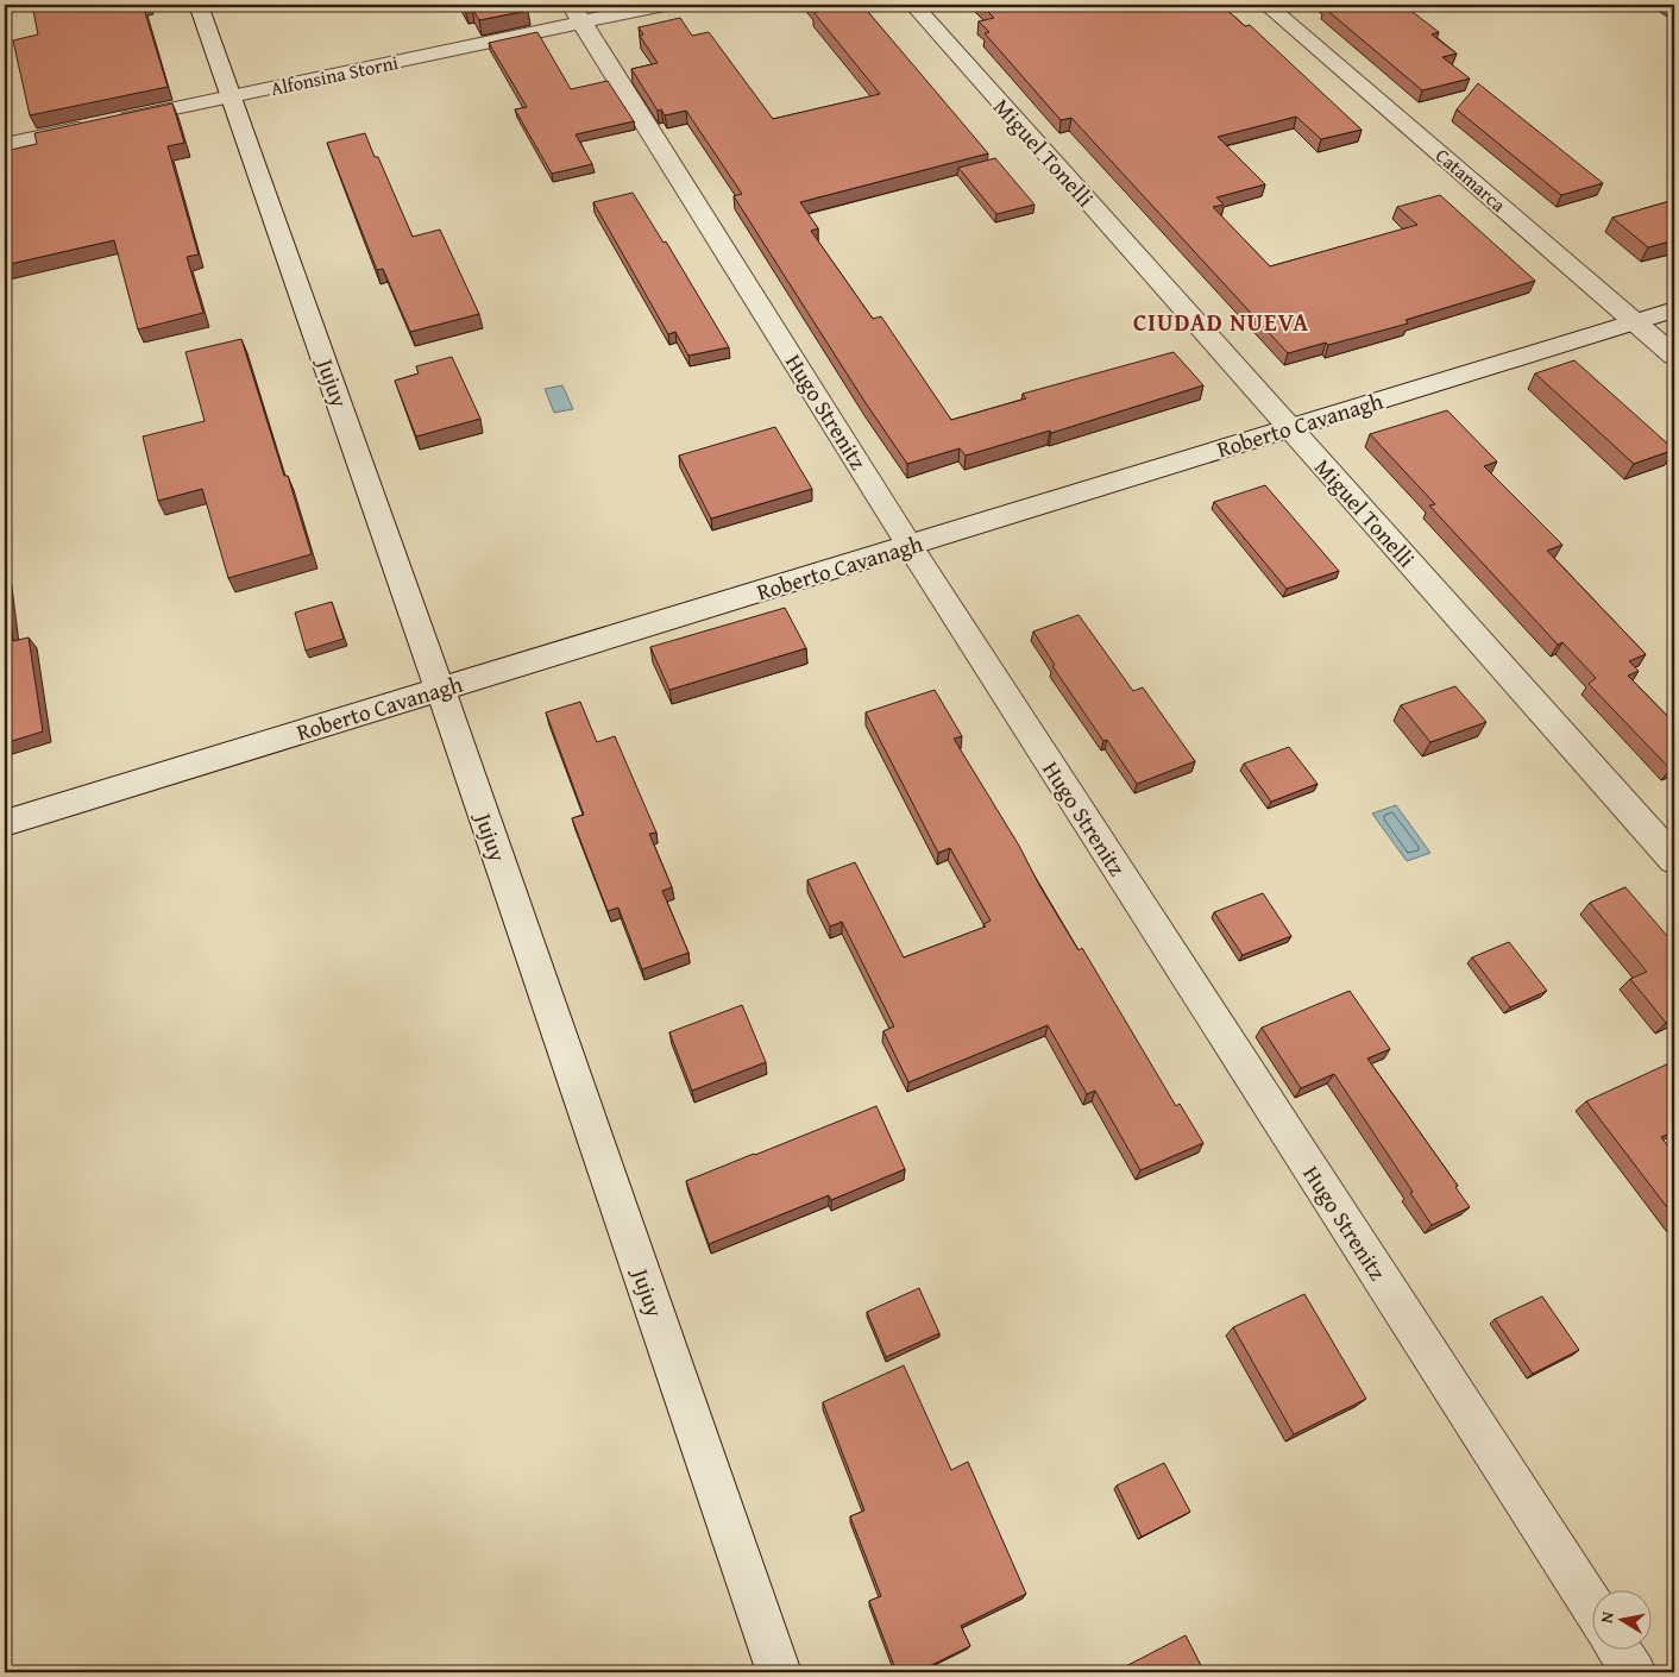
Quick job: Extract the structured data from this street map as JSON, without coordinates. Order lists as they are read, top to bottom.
{
  "streets": {
    "street": [
      "Alfonsina Storni",
      "Miguel Tonelli",
      "Catamarca",
      "Jujuy",
      "Hugo Strenitz",
      "Roberto Cavanagh"
    ]
  },
  "crossings": [
    ["Alfonsina Storni", "Jujuy"],
    ["Alfonsina Storni", "Hugo Strenitz"],
    ["Miguel Tonelli", "Roberto Cavanagh"],
    ["Catamarca", "Roberto Cavanagh"],
    ["Jujuy", "Roberto Cavanagh"],
    ["Hugo Strenitz", "Roberto Cavanagh"]
  ],
  "districts": ["CIUDAD NUEVA"],
  "north": "left"
}
